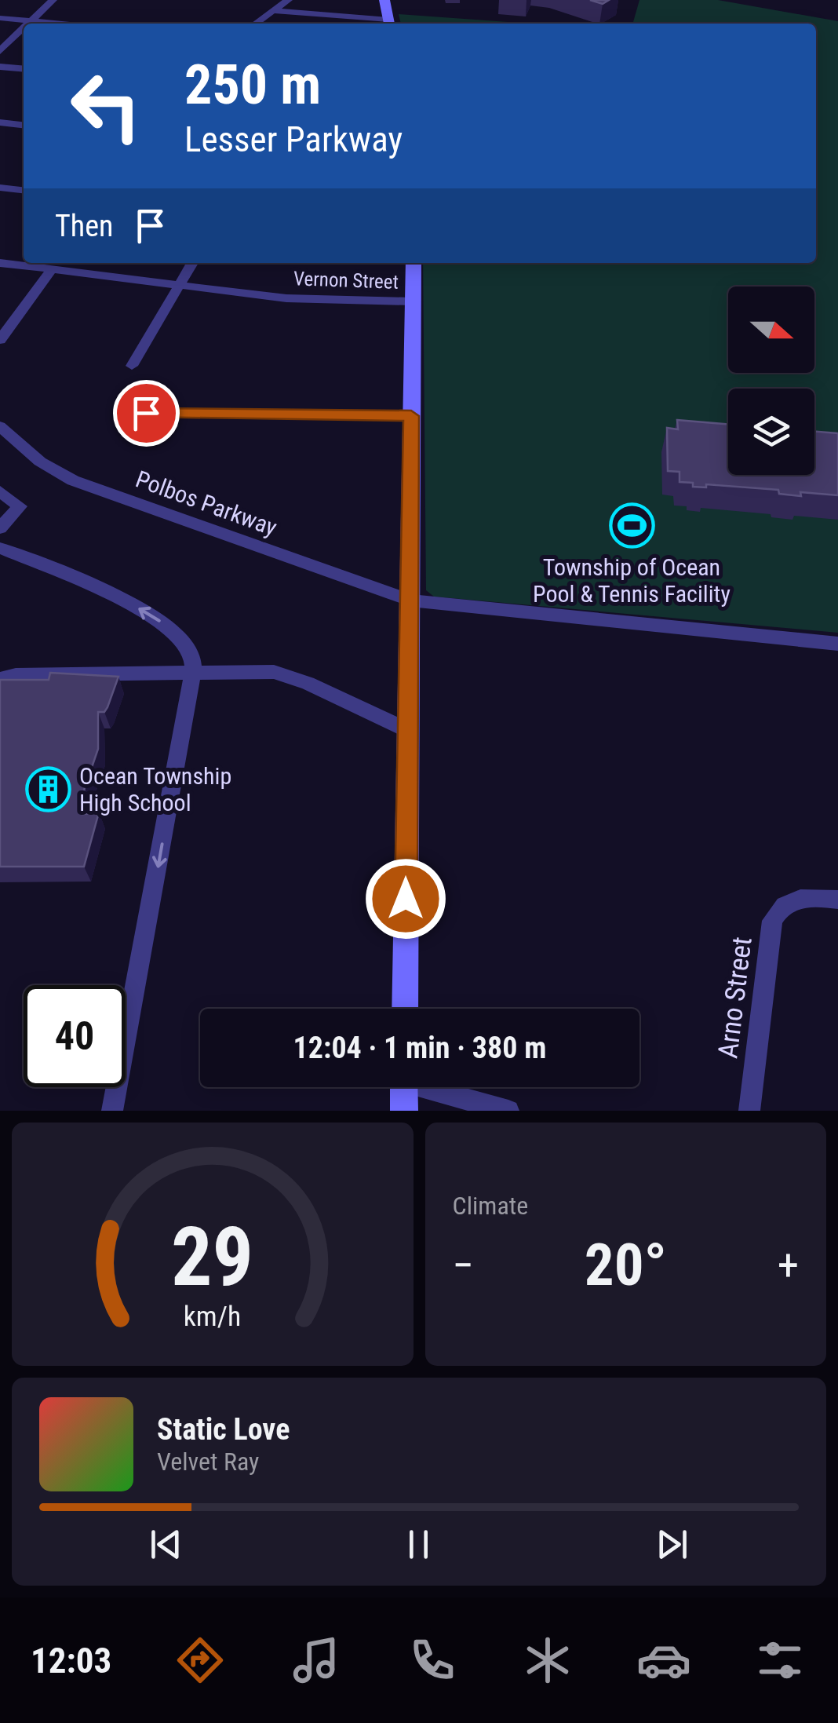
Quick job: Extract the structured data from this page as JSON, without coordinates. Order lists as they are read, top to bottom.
{
  "streets": {
    "street": ["Vernon Street", "Polbos Parkway", "Arno Street"]
  },
  "places": {
    "sports": ["Township of Ocean Pool & Tennis Facility"],
    "building": ["Ocean Township High School"]
  },
  "north": "right",
  "page": {
    "turn": ["250 m", "Lesser Parkway"],
    "then": "Then",
    "limit": "40",
    "trip": "12:04 · 1 min · 380 m",
    "tile": "Climate",
    "heat": ["−", "20°", "+"],
    "song": ["Static Love", "Velvet Ray"],
    "tabs": "12:03",
    "gauge": ["29", "km/h"]
  }
}
